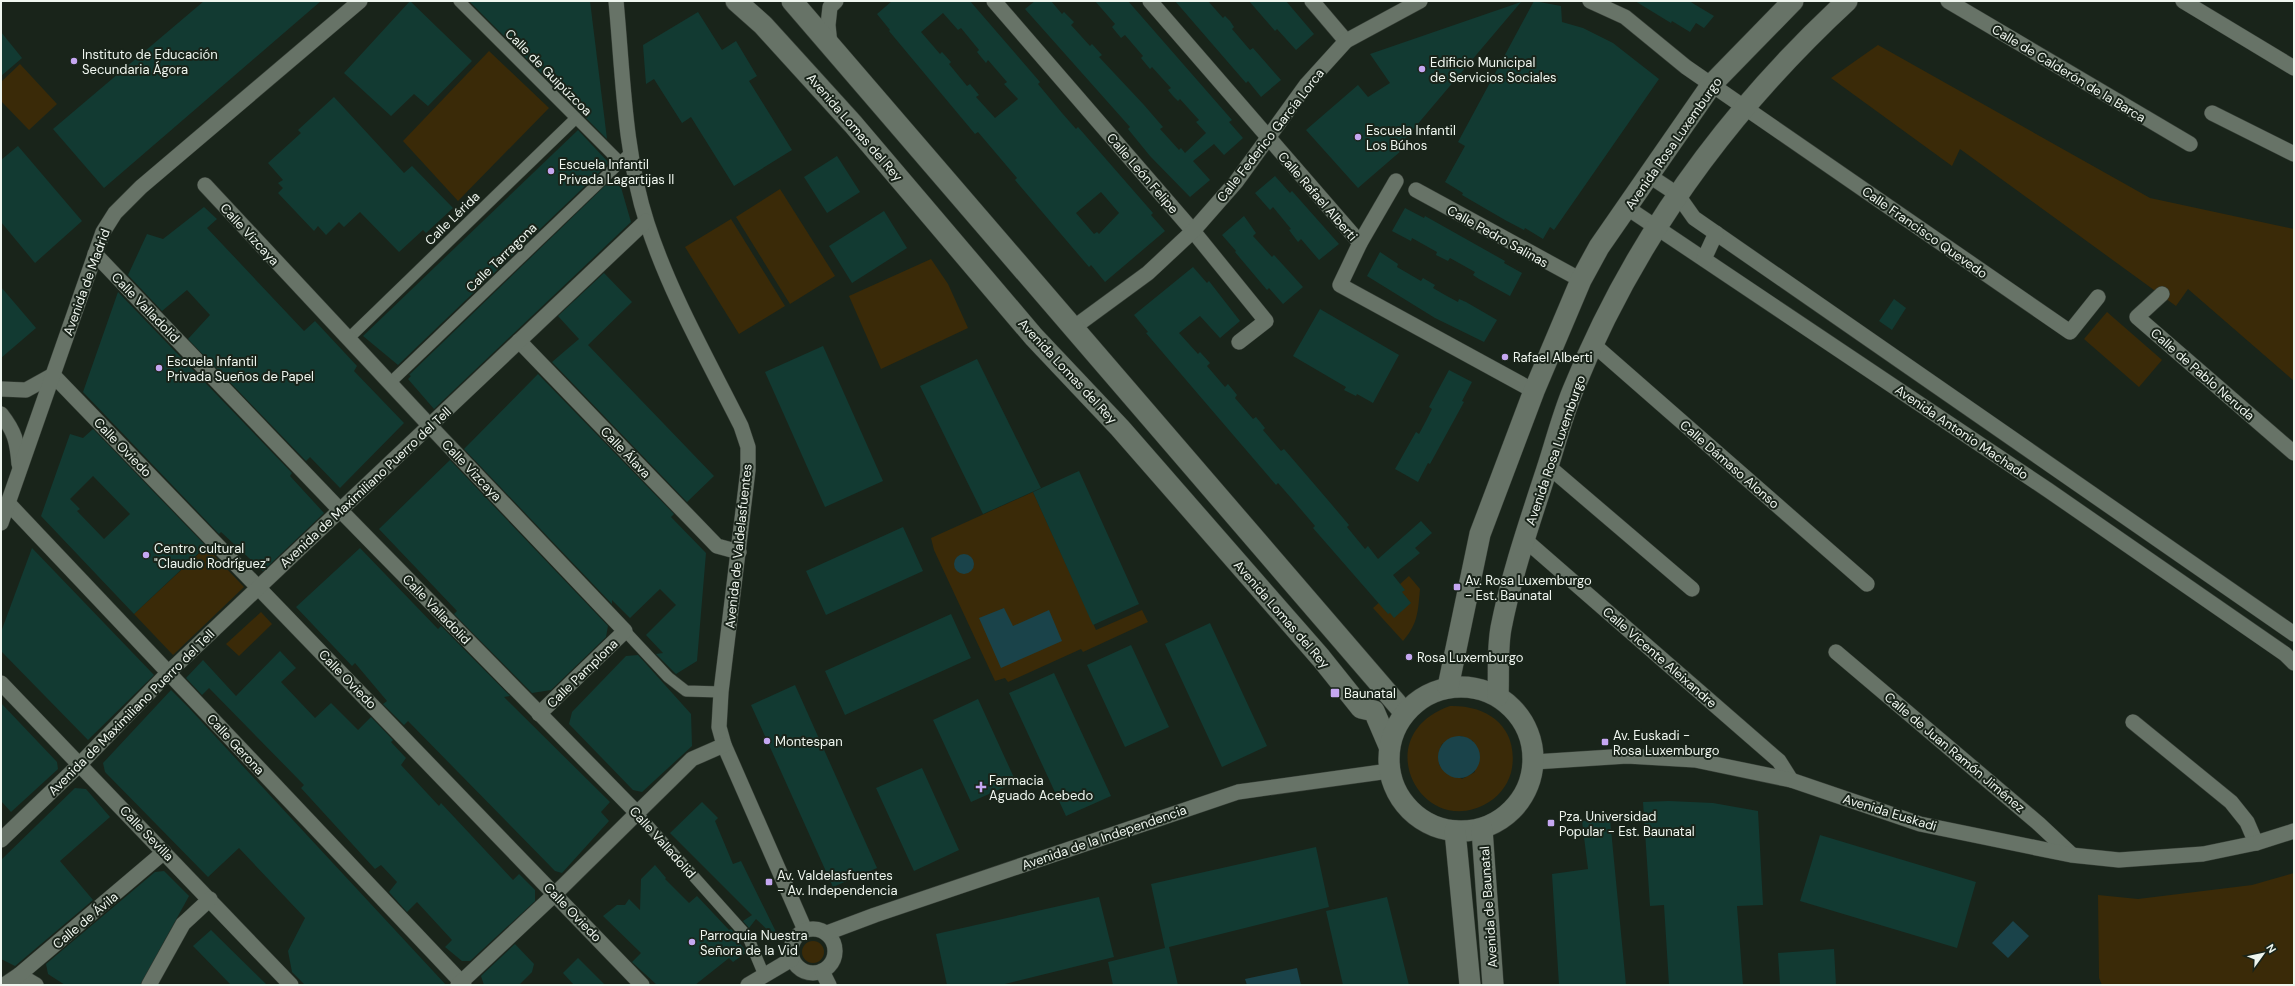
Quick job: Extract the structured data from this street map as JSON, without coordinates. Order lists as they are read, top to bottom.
{
  "streets": {
    "main road": ["Avenida Lomas del Rey", "Avenida Rosa Luxemburgo", "Avenida de Baunatal"],
    "street": [
      "Calle de Guipúzcoa",
      "Calle de Calderón de la Barca",
      "Calle Federico García Lorca",
      "Calle León Felipe",
      "Calle Rafael Alberti",
      "Calle Lérida",
      "Calle Francisco Quevedo",
      "Calle Vizcaya",
      "Calle Pedro Salinas",
      "Calle Tarragona",
      "Avenida de Madrid",
      "Calle Valladolid",
      "Calle de Pablo Neruda",
      "Avenida Antonio Machado",
      "Calle Oviedo",
      "Calle Álava",
      "Calle Dámaso Alonso",
      "Avenida de Maximiliano Puerro del Tell",
      "Avenida de Valdelasfuentes",
      "Calle Vicente Aleixandre",
      "Calle Pamplona",
      "Calle Gerona",
      "Calle de Juan Ramón Jiménez",
      "Avenida Euskadi",
      "Calle Sevilla",
      "Avenida de la Independencia",
      "Calle de Ávila"
    ]
  },
  "crossings": [
    ["Calle de Guipúzcoa", "Calle Lérida"],
    ["Calle de Guipúzcoa", "Calle Tarragona"],
    ["Calle de Guipúzcoa", "Avenida de Valdelasfuentes"],
    ["Avenida Lomas del Rey", "Calle Federico García Lorca"],
    ["Calle Federico García Lorca", "Calle León Felipe"],
    ["Calle Federico García Lorca", "Calle Rafael Alberti"],
    ["Avenida Rosa Luxemburgo", "Calle Rafael Alberti"],
    ["Avenida Rosa Luxemburgo", "Calle Francisco Quevedo"],
    ["Avenida Rosa Luxemburgo", "Calle Pedro Salinas"],
    ["Avenida Rosa Luxemburgo", "Avenida Antonio Machado"],
    ["Avenida Rosa Luxemburgo", "Calle Dámaso Alonso"],
    ["Avenida Rosa Luxemburgo", "Calle Vicente Aleixandre"],
    ["Calle Lérida", "Calle Vizcaya"],
    ["Calle Vizcaya", "Calle Tarragona"],
    ["Calle Vizcaya", "Avenida de Maximiliano Puerro del Tell"],
    ["Calle Vizcaya", "Avenida de Valdelasfuentes"],
    ["Calle Vizcaya", "Calle Pamplona"],
    ["Calle Tarragona", "Avenida de Valdelasfuentes"],
    ["Avenida de Madrid", "Calle Valladolid"],
    ["Avenida de Madrid", "Calle Oviedo"],
    ["Avenida de Madrid", "Calle Gerona"],
    ["Calle Valladolid", "Avenida de Maximiliano Puerro del Tell"],
    ["Calle Valladolid", "Calle Pamplona"],
    ["Calle Oviedo", "Avenida de Maximiliano Puerro del Tell"],
    ["Calle Álava", "Avenida de Maximiliano Puerro del Tell"],
    ["Calle Álava", "Avenida de Valdelasfuentes"],
    ["Avenida de Maximiliano Puerro del Tell", "Avenida de Valdelasfuentes"],
    ["Avenida de Maximiliano Puerro del Tell", "Calle Gerona"],
    ["Avenida de Maximiliano Puerro del Tell", "Calle Sevilla"],
    ["Avenida de Valdelasfuentes", "Avenida de la Independencia"],
    ["Calle Vicente Aleixandre", "Avenida Euskadi"],
    ["Calle de Juan Ramón Jiménez", "Avenida Euskadi"],
    ["Calle Sevilla", "Calle de Ávila"]
  ],
  "places": {
    "other": [
      "Instituto de Educación Secundaria Ágora",
      "Edificio Municipal de Servicios Sociales",
      "Escuela Infantil Los Búhos",
      "Escuela Infantil Privada Lagartijas II",
      "Rafael Alberti",
      "Escuela Infantil Privada Sueños de Papel",
      "Centro cultural \"Claudio Rodríguez\"",
      "Rosa Luxemburgo",
      "Montespan",
      "Parroquia Nuestra Señora de la Vid"
    ],
    "transit": [
      "Av. Rosa Luxemburgo - Est. Baunatal",
      "Baunatal",
      "Av. Euskadi - Rosa Luxemburgo",
      "Pza. Universidad Popular - Est. Baunatal",
      "Av. Valdelasfuentes - Av. Independencia"
    ],
    "health": ["Farmacia Aguado Acebedo"]
  },
  "north": "top right"
}
